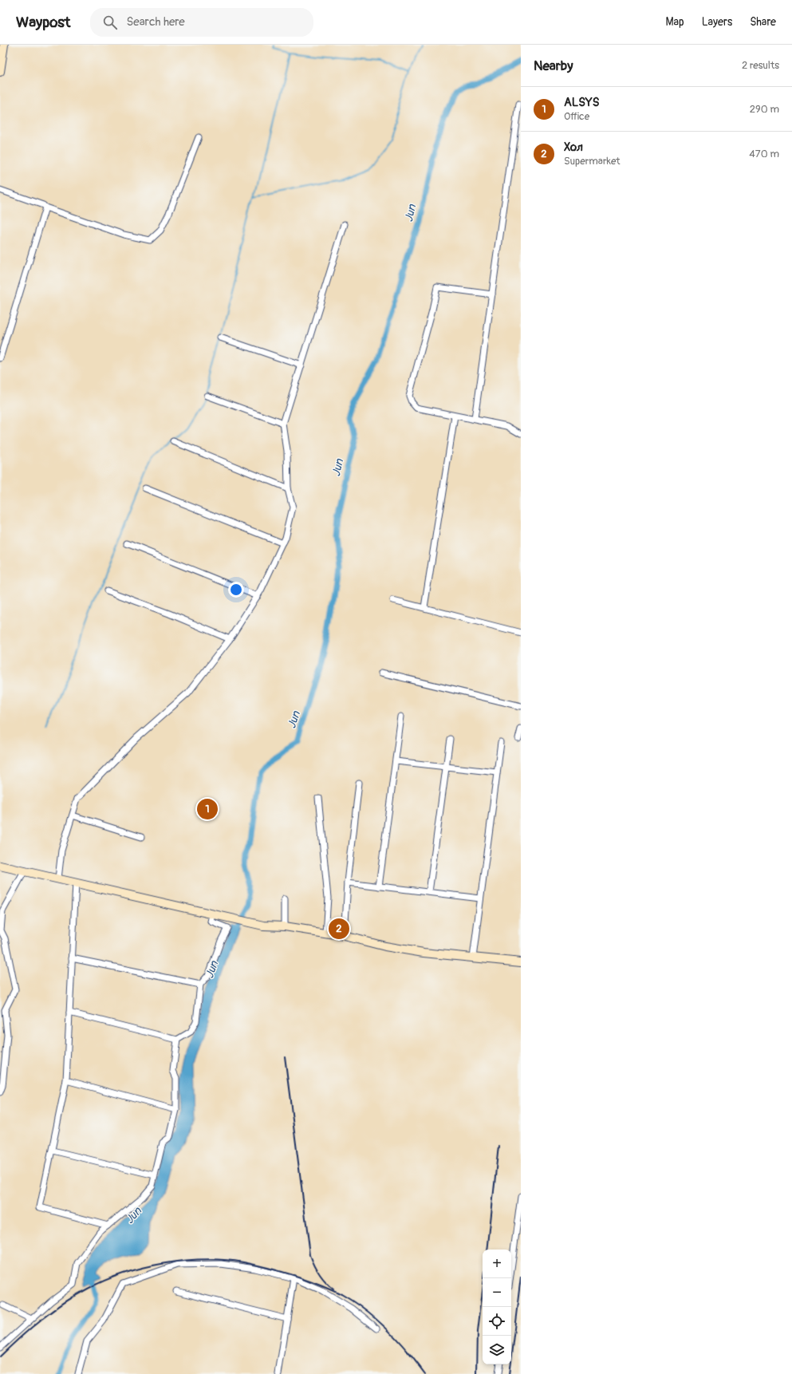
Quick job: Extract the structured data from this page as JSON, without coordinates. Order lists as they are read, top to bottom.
{
  "water": ["Jun"],
  "page": {
    "header": "Waypost",
    "search": "Search here",
    "nav": ["Map", "Layers", "Share"],
    "heading": ["Nearby", "2 results"],
    "list": [
      {
        "mark": "1",
        "name": "ALSYS",
        "note": "Office",
        "value": "290 m"
      },
      {
        "mark": "2",
        "name": "Хол",
        "note": "Supermarket",
        "value": "470 m"
      }
    ],
    "pins": ["1", "2"],
    "map_buttons": ["+", "−"]
  }
}
